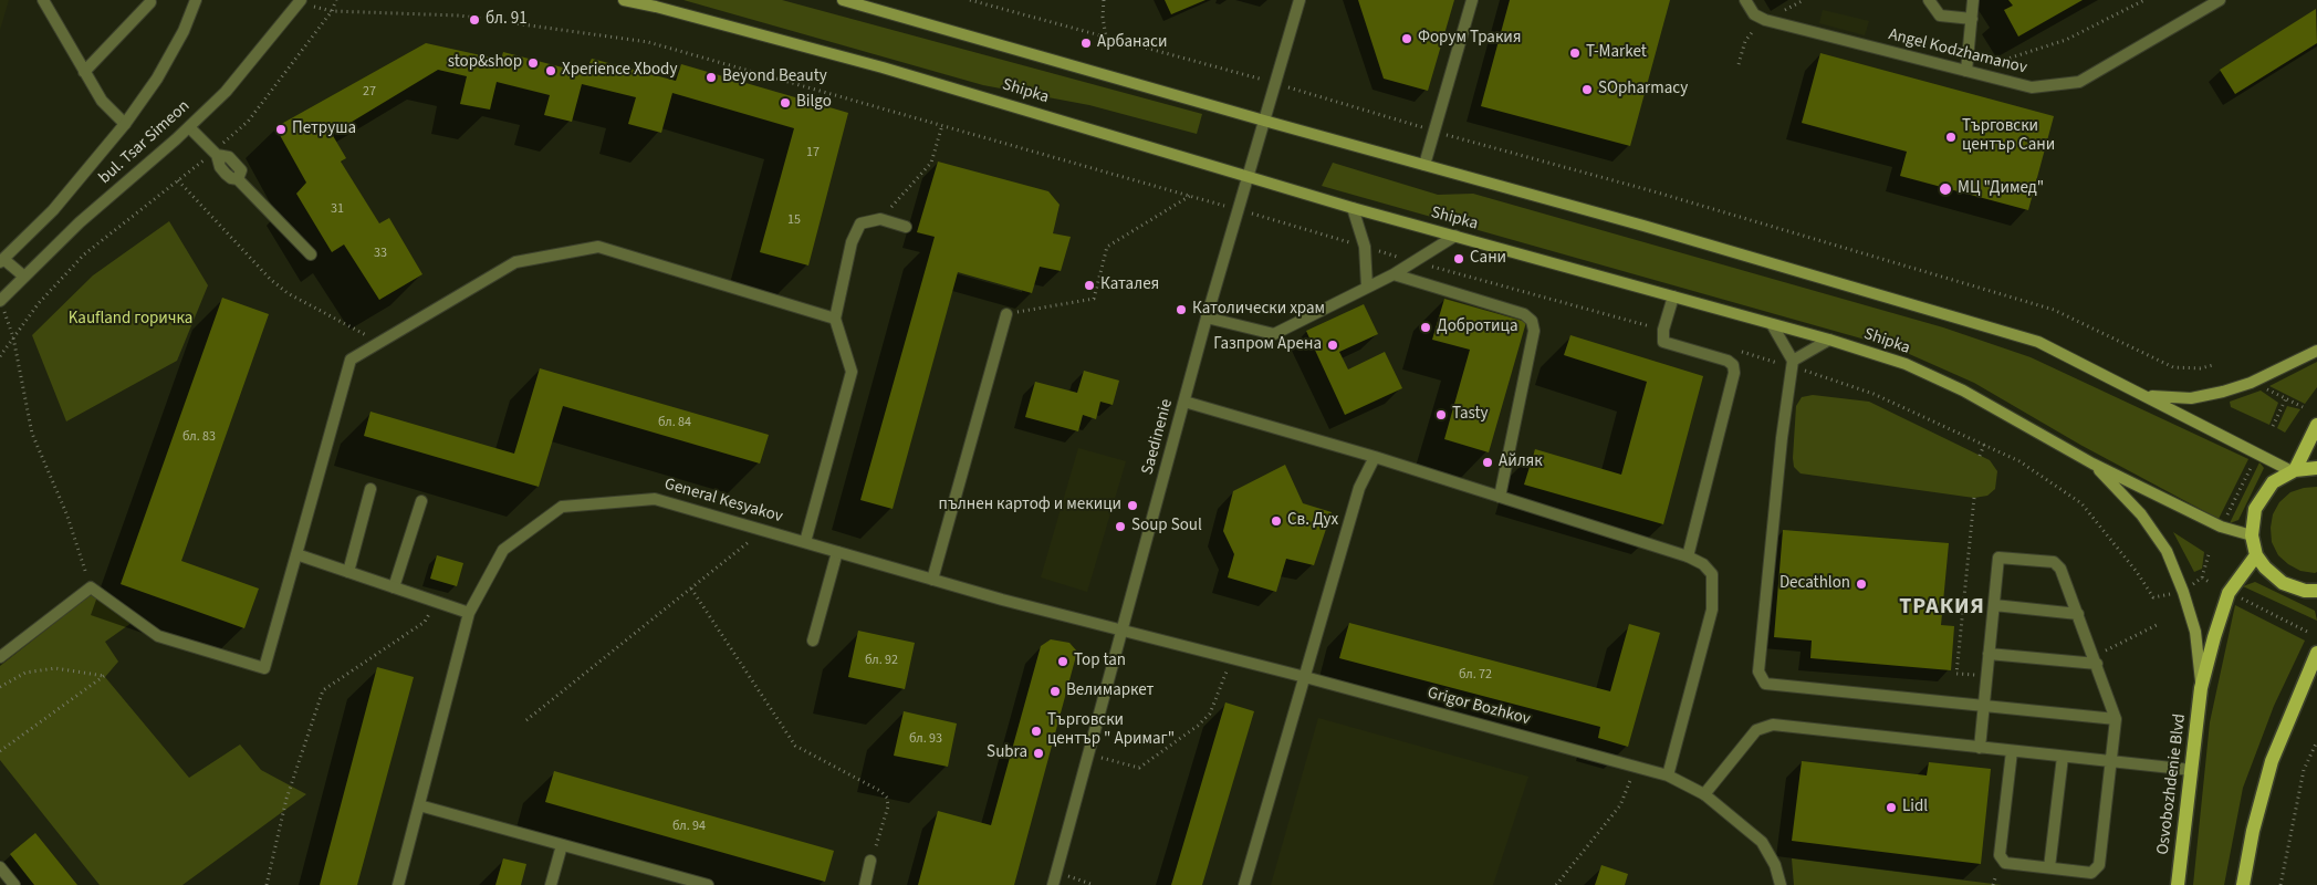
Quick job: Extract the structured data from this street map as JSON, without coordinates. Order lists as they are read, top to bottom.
{
  "streets": {
    "main road": ["Shipka", "Osvobozhdenie Blvd"],
    "street": [
      "Angel Kodzhamanov",
      "bul. Tsar Simeon",
      "Saedinenie",
      "General Kesyakov",
      "Grigor Bozhkov"
    ]
  },
  "crossings": [
    ["Shipka", "Saedinenie"],
    ["Saedinenie", "General Kesyakov"],
    ["Saedinenie", "Grigor Bozhkov"],
    ["General Kesyakov", "Grigor Bozhkov"]
  ],
  "districts": ["ТРАКИЯ"],
  "parks": ["Kaufland горичка"],
  "places": [
    "бл. 91",
    "Форум Тракия",
    "Арбанаси",
    "T-Market",
    "stop&shop",
    "Xperience Xbody",
    "Beyond Beauty",
    "SOpharmacy",
    "Bilgo",
    "Петруша",
    "Търговски център Сани",
    "МЦ \"Димед\"",
    "Сани",
    "Каталея",
    "Католически храм",
    "Добротица",
    "Газпром Арена",
    "Tasty",
    "Айляк",
    "пълнен картоф и мекици",
    "Св. Дух",
    "Soup Soul",
    "Decathlon",
    "Top tan",
    "Велимаркет",
    "Търговски център \" Аримаг\"",
    "Subra",
    "Lidl"
  ],
  "house_numbers": [
    "27",
    "17",
    "31",
    "15",
    "33",
    "бл. 84",
    "бл. 83",
    "бл. 92",
    "бл. 72",
    "бл. 93",
    "бл. 94"
  ]
}
